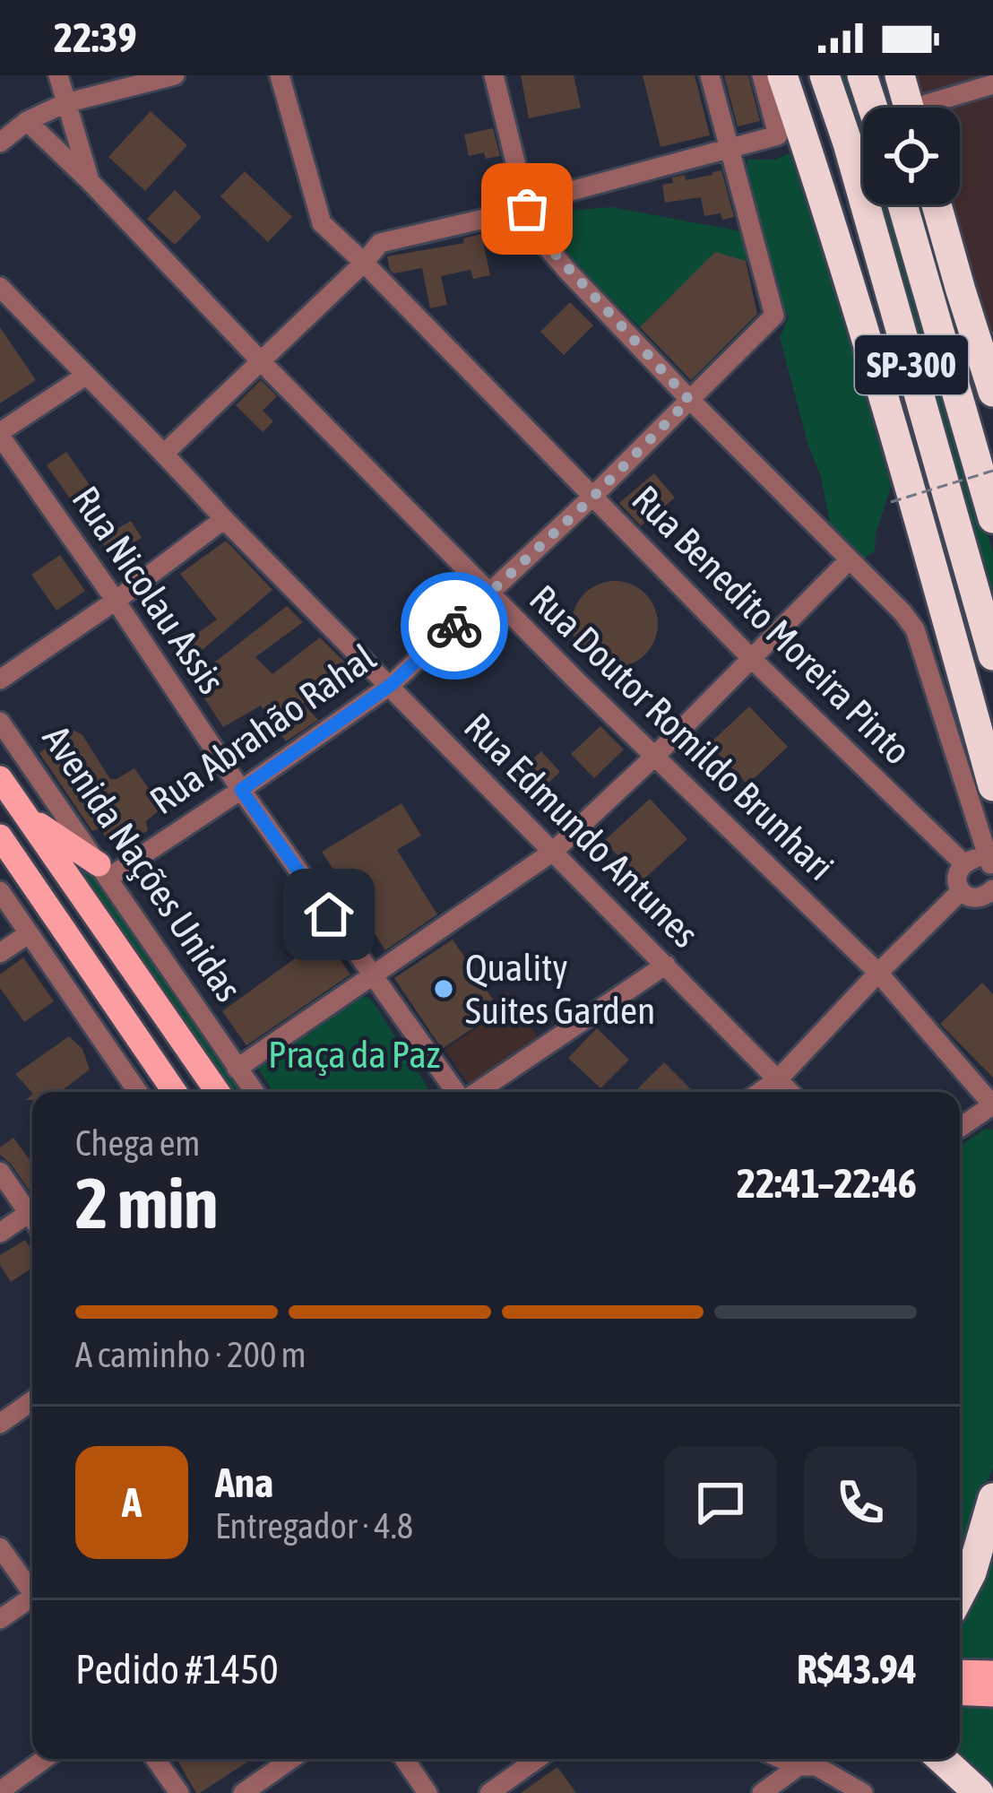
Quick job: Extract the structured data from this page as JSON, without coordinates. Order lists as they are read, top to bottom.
{
  "streets": {
    "highway": ["SP-300"],
    "main road": ["Avenida Nações Unidas"],
    "street": [
      "Rua Nicolau Assis",
      "Rua Benedito Moreira Pinto",
      "Rua Abrahão Rahal",
      "Rua Doutor Romildo Brunhari",
      "Rua Edmundo Antunes"
    ]
  },
  "crossings": [
    ["Rua Nicolau Assis", "Rua Abrahão Rahal"],
    ["Rua Benedito Moreira Pinto", "Rua Abrahão Rahal"],
    ["Rua Abrahão Rahal", "Rua Doutor Romildo Brunhari"],
    ["Rua Abrahão Rahal", "Rua Edmundo Antunes"],
    ["Rua Abrahão Rahal", "Avenida Nações Unidas"]
  ],
  "parks": ["Praça da Paz"],
  "places": ["Quality Suites Garden"],
  "page": {
    "status": "22:39",
    "heading": ["2 min", "Chega em", "22:41–22:46"],
    "panel": [
      "Ana",
      "Entregador · 4.8",
      "Pedido #1450",
      "R$43.94"
    ],
    "bar": "A caminho · 200 m",
    "round": "A"
  }
}
